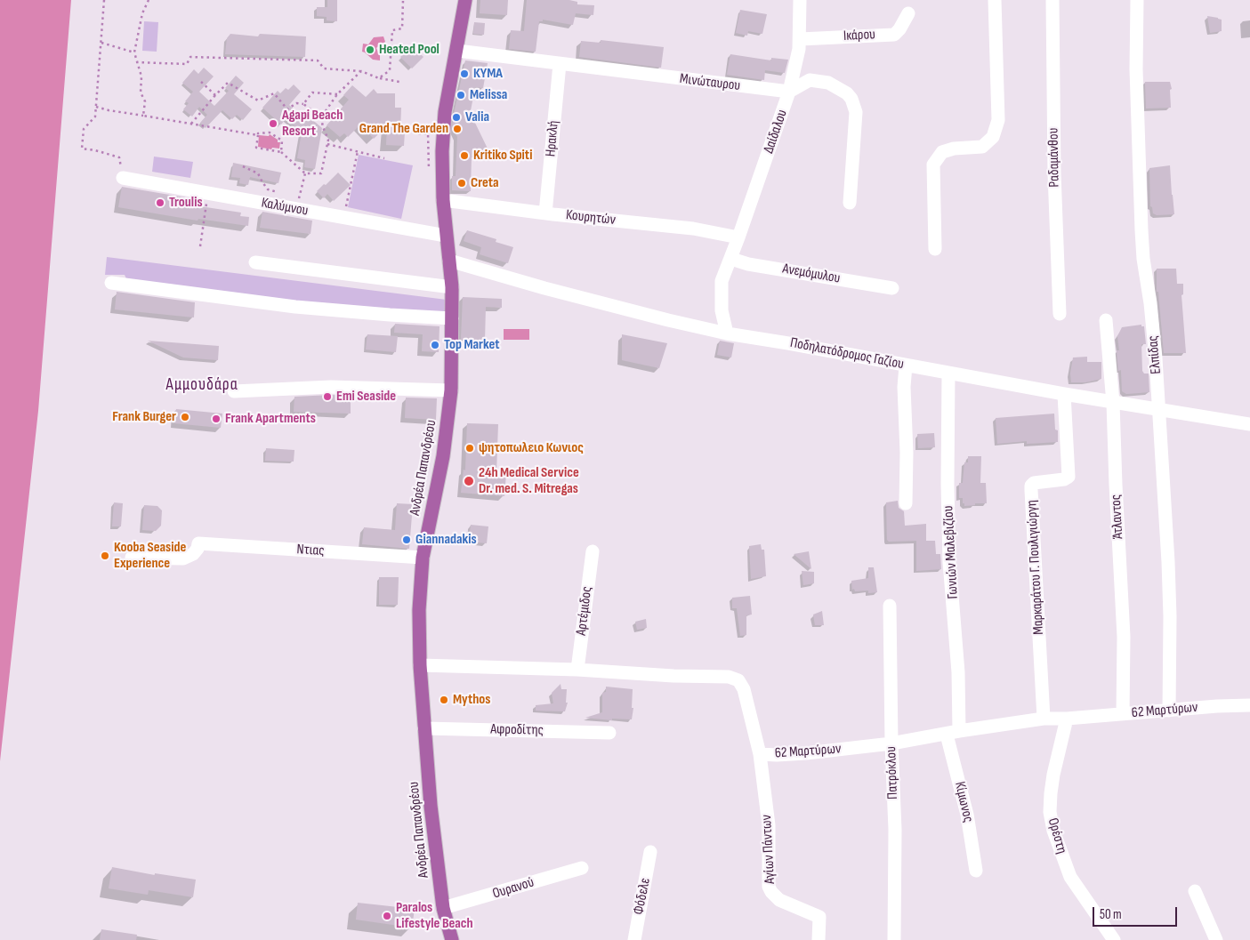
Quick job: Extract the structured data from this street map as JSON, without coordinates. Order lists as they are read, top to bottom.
{
  "streets": {
    "main road": ["Ανδρέα Παπανδρέου"],
    "street": [
      "Ικάρου",
      "Μινώταυρου",
      "Δαίδαλου",
      "Ηρακλή",
      "Ραδαμάνθου",
      "Καλύμνου",
      "Κουρητών",
      "Ανεμόμυλου",
      "Ποδηλατόδρομος Γαζίου",
      "Ελπίδας",
      "Άτλαντος",
      "Ντιας",
      "Γωνιών Μαλεβιζίου",
      "Μαρκαράτου Γ. Πουλιγιώργη",
      "Αρτέμιδος",
      "62 Μαρτύρων",
      "Αφροδίτης",
      "Πατρόκλου",
      "Κίμωνος",
      "Ορέστη",
      "Αγίων Πάντων",
      "Ουρανού",
      "Φόδελε"
    ]
  },
  "crossings": [
    ["Ικάρου", "Δαίδαλου"],
    ["Μινώταυρου", "Δαίδαλου"],
    ["Μινώταυρου", "Ηρακλή"],
    ["Μινώταυρου", "Ανδρέα Παπανδρέου"],
    ["Δαίδαλου", "Κουρητών"],
    ["Δαίδαλου", "Ανεμόμυλου"],
    ["Δαίδαλου", "Ποδηλατόδρομος Γαζίου"],
    ["Ηρακλή", "Κουρητών"],
    ["Καλύμνου", "Ανδρέα Παπανδρέου"],
    ["Κουρητών", "Ανδρέα Παπανδρέου"],
    ["Ποδηλατόδρομος Γαζίου", "Ελπίδας"],
    ["Ποδηλατόδρομος Γαζίου", "Ανδρέα Παπανδρέου"],
    ["Ποδηλατόδρομος Γαζίου", "Άτλαντος"],
    ["Ποδηλατόδρομος Γαζίου", "Γωνιών Μαλεβιζίου"],
    ["Ποδηλατόδρομος Γαζίου", "Μαρκαράτου Γ. Πουλιγιώργη"],
    ["Ελπίδας", "62 Μαρτύρων"],
    ["Ανδρέα Παπανδρέου", "Ντιας"],
    ["Ανδρέα Παπανδρέου", "62 Μαρτύρων"],
    ["Ανδρέα Παπανδρέου", "Αφροδίτης"],
    ["Ανδρέα Παπανδρέου", "Ουρανού"],
    ["Άτλαντος", "62 Μαρτύρων"],
    ["Γωνιών Μαλεβιζίου", "62 Μαρτύρων"],
    ["Γωνιών Μαλεβιζίου", "Κίμωνος"],
    ["Μαρκαράτου Γ. Πουλιγιώργη", "62 Μαρτύρων"],
    ["Αρτέμιδος", "62 Μαρτύρων"],
    ["62 Μαρτύρων", "Πατρόκλου"],
    ["62 Μαρτύρων", "Κίμωνος"],
    ["62 Μαρτύρων", "Ορέστη"],
    ["62 Μαρτύρων", "Αγίων Πάντων"]
  ],
  "districts": ["Αμμουδάρα"],
  "places": [
    "Heated Pool",
    "ΚΥΜΑ",
    "Melissa",
    "Valia",
    "Agapi Beach Resort",
    "Grand The Garden",
    "Kritiko Spiti",
    "Creta",
    "Troulis",
    "Top Market",
    "Emi Seaside",
    "Frank Burger",
    "Frank Apartments",
    "ψητοπωλειο Κωνιος",
    "24h Medical Service Dr. med. S. Mitregas",
    "Giannadakis",
    "Kooba Seaside Experience",
    "Mythos",
    "Paralos Lifestyle Beach"
  ],
  "scale_bar": "50 m"
}
